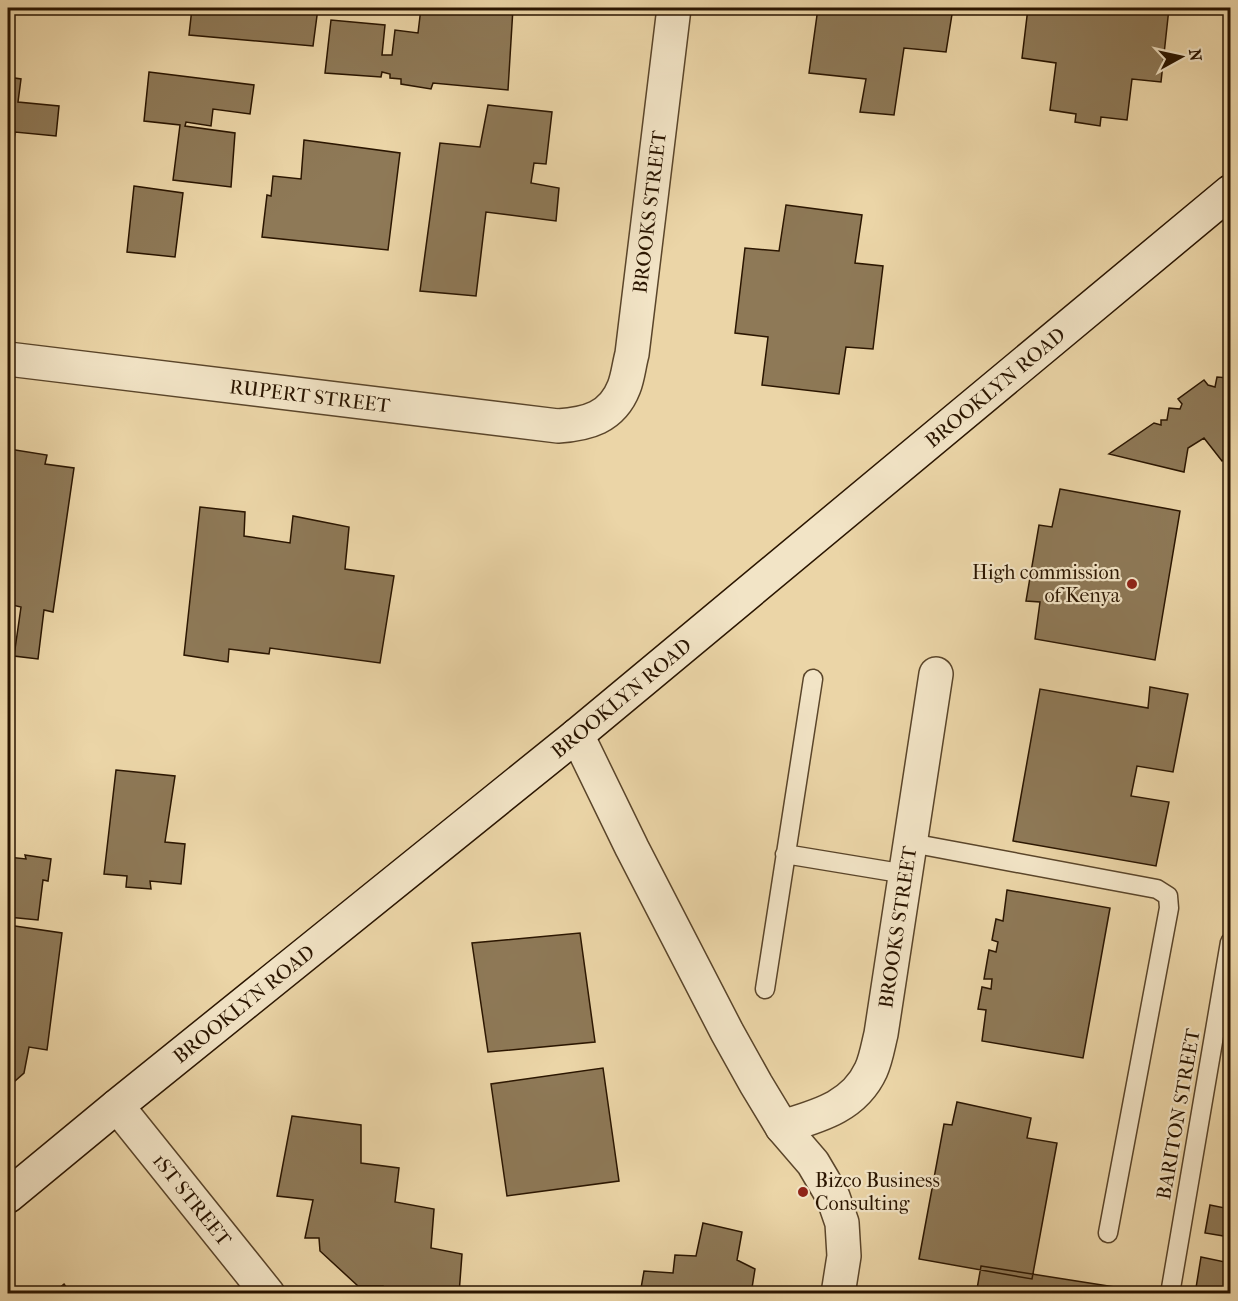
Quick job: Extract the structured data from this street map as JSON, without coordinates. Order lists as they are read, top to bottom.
{
  "streets": {
    "street": [
      "BROOKS STREET",
      "BROOKLYN ROAD",
      "RUPERT STREET",
      "1ST STREET"
    ],
    "lane": ["BARITON STREET"]
  },
  "crossings": [
    ["BROOKS STREET", "RUPERT STREET"],
    ["BROOKLYN ROAD", "1ST STREET"]
  ],
  "places": ["High commission of Kenya", "Bizco Business Consulting"],
  "north": "right"
}
